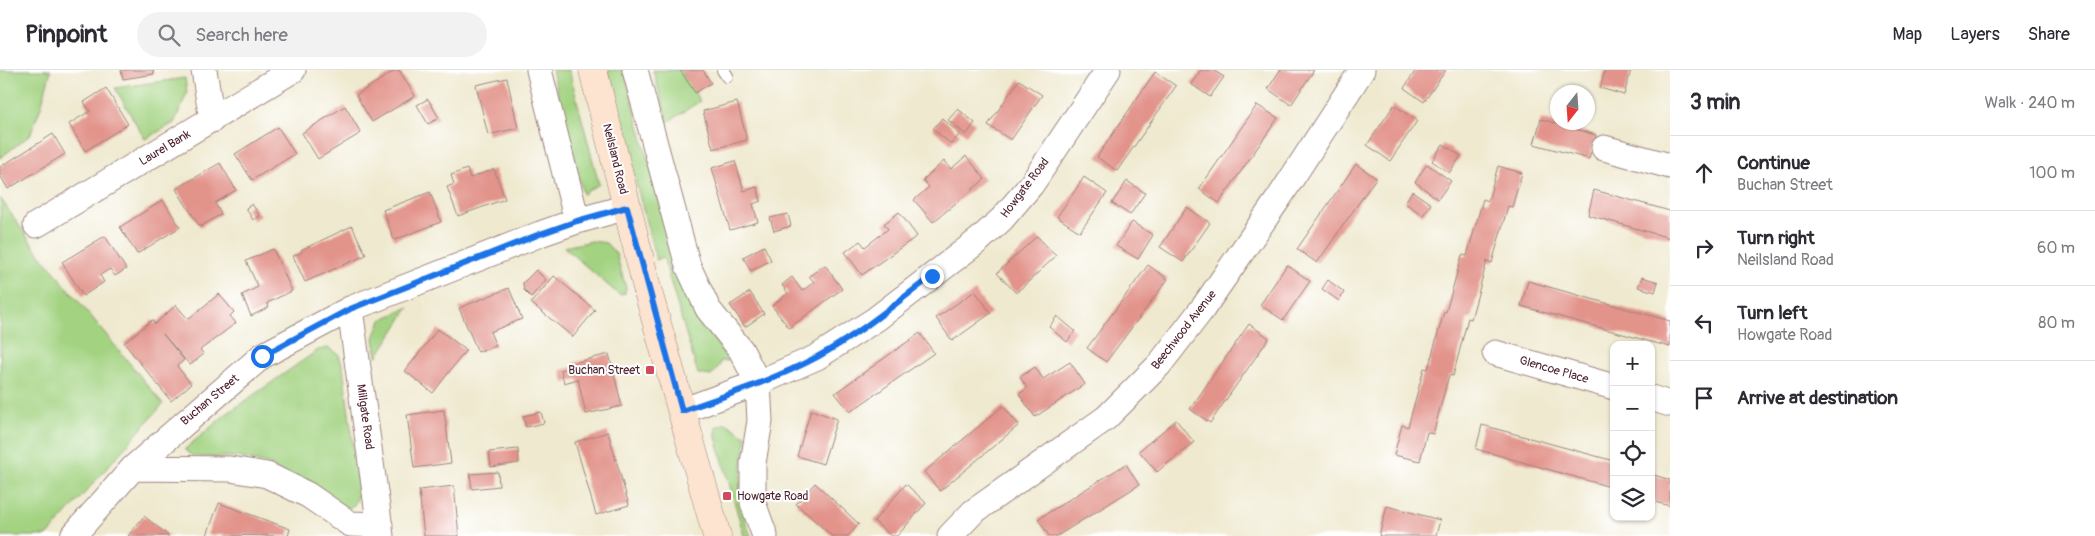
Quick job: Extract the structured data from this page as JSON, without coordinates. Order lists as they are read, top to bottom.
{
  "streets": {
    "street": [
      "Laurel Bank",
      "Neilsland Road",
      "Howgate Road",
      "Beechwood Avenue",
      "Glencoe Place",
      "Buchan Street",
      "Millgate Road"
    ]
  },
  "crossings": [
    ["Neilsland Road", "Howgate Road"],
    ["Neilsland Road", "Buchan Street"],
    ["Buchan Street", "Millgate Road"]
  ],
  "places": {
    "transit": ["Buchan Street", "Howgate Road"]
  },
  "north": "bottom",
  "page": {
    "header": "Pinpoint",
    "search": "Search here",
    "nav": ["Map", "Layers", "Share"],
    "heading": ["3 min", "Walk · 240 m"],
    "list": [
      ["Continue", "Buchan Street", "100 m"],
      ["Turn right", "Neilsland Road", "60 m"],
      ["Turn left", "Howgate Road", "80 m"],
      "Arrive at destination"
    ],
    "map_buttons": ["+", "−"]
  }
}
